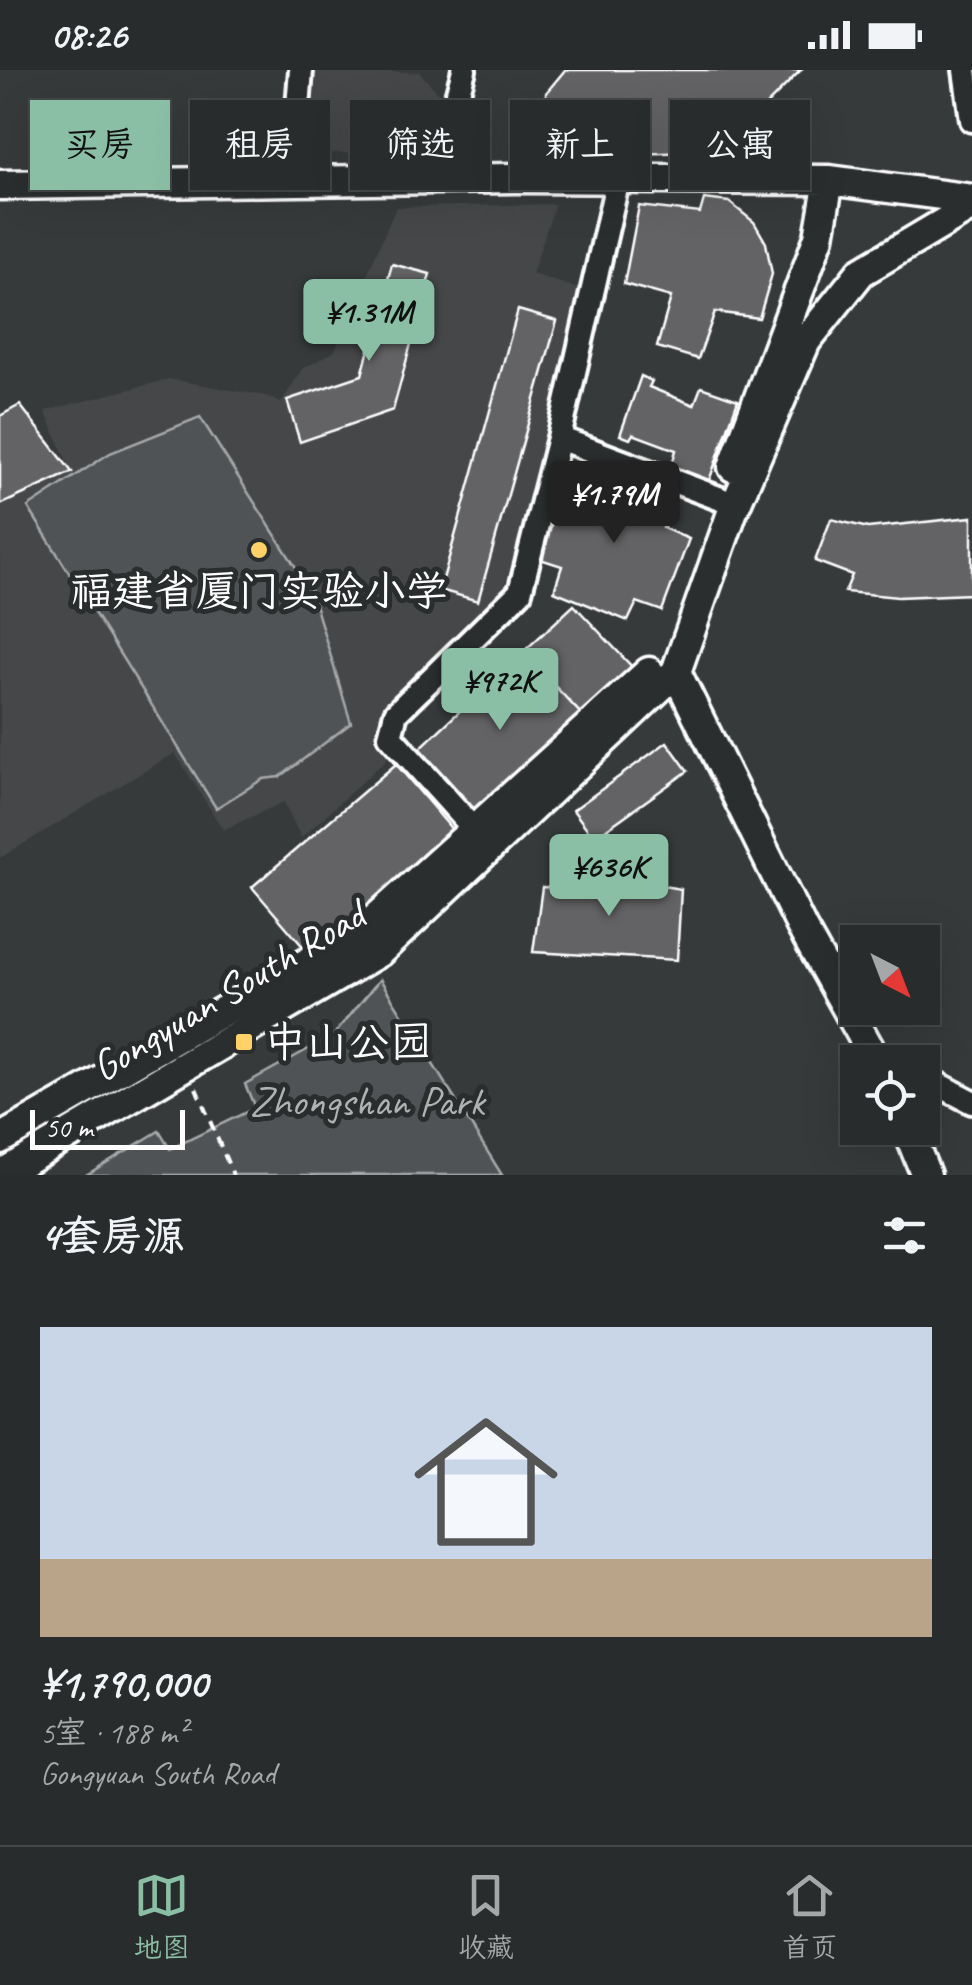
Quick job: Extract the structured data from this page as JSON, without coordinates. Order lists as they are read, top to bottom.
{
  "streets": {
    "street": ["Gongyuan South Road"]
  },
  "parks": ["Zhongshan Park"],
  "places": {
    "other": ["福建省厦门实验小学"],
    "transit": ["中山公园"]
  },
  "scale_bar": "50 m",
  "north": "bottom right",
  "page": {
    "status": "08:26",
    "chip": [
      "买房",
      "租房",
      "筛选",
      "新上",
      "公寓"
    ],
    "price": [
      "¥1.31M",
      "¥1.79M",
      "¥972K",
      "¥636K"
    ],
    "scale": "50 m",
    "heading": "4套房源",
    "list": [
      {
        "name": "¥1,790,000",
        "note": "5室 · 188 m² · Gongyuan South Road"
      }
    ],
    "tabs": ["地图", "收藏", "首页"]
  }
}
